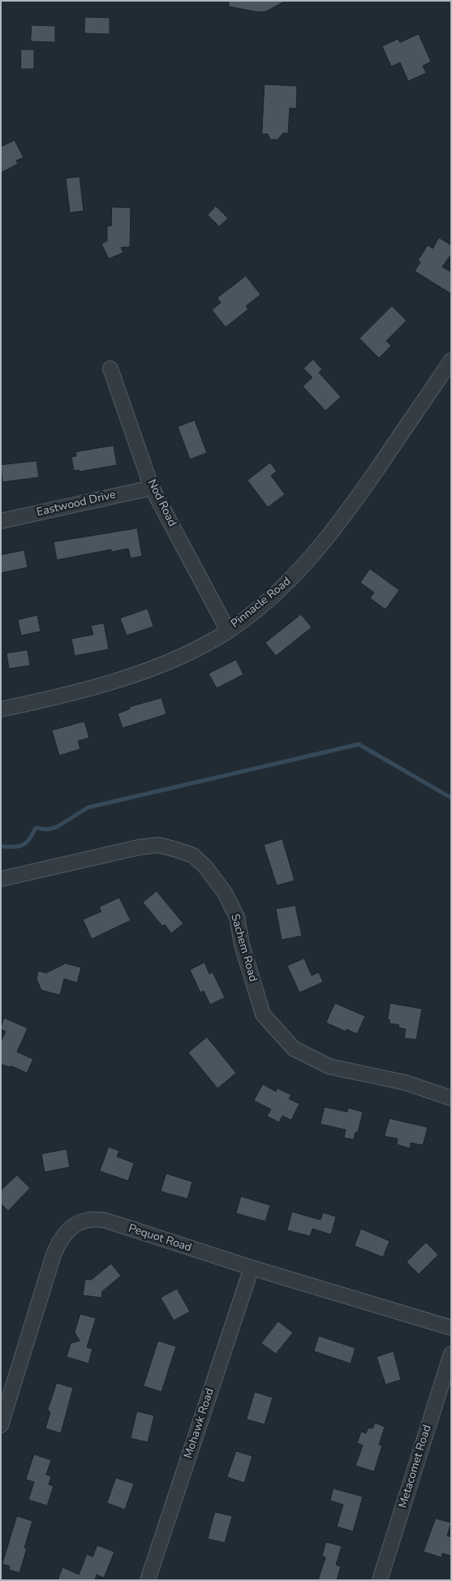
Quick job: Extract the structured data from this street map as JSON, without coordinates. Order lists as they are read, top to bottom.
{
  "streets": {
    "street": [
      "Nod Road",
      "Eastwood Drive",
      "Pinnacle Road",
      "Sachem Road",
      "Pequot Road",
      "Mohawk Road",
      "Metacomet Road"
    ]
  },
  "crossings": [
    ["Nod Road", "Eastwood Drive"],
    ["Nod Road", "Pinnacle Road"],
    ["Pequot Road", "Mohawk Road"]
  ]
}
